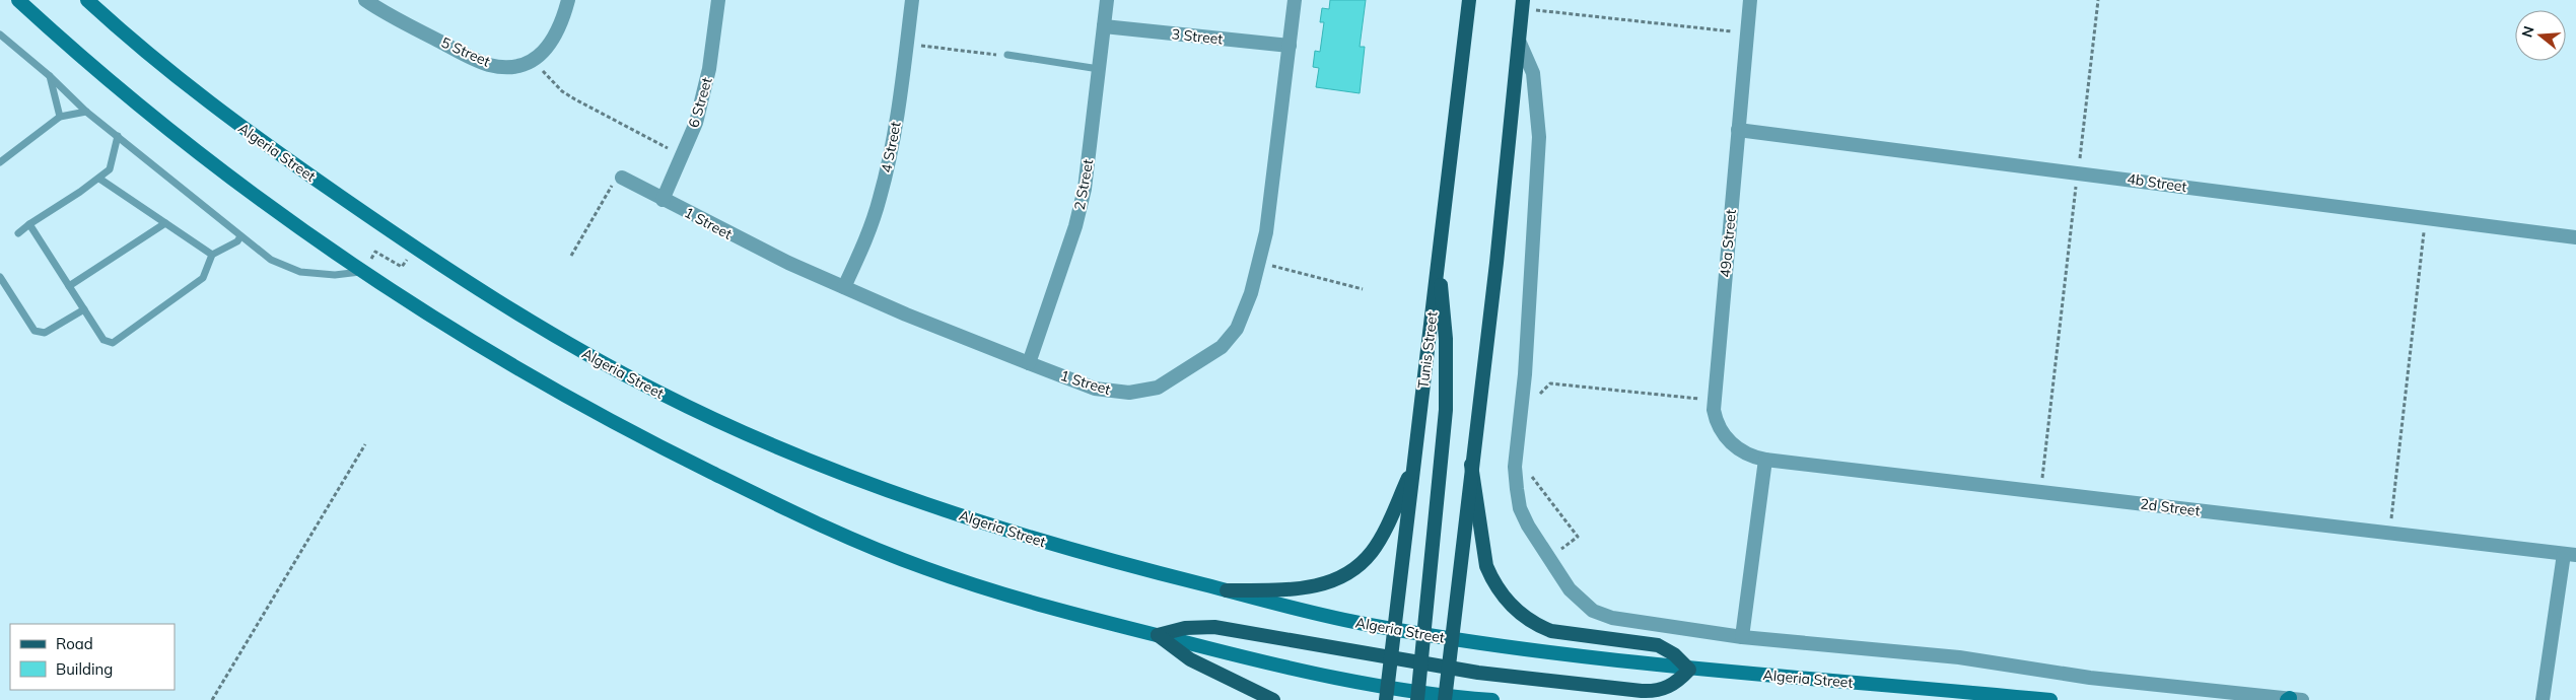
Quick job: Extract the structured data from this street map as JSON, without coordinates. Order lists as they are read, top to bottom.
{
  "streets": {
    "main road": ["Algeria Street", "Tunis Street"],
    "street": [
      "3 Street",
      "5 Street",
      "6 Street",
      "4 Street",
      "4b Street",
      "2 Street",
      "1 Street",
      "49a Street",
      "2d Street"
    ]
  },
  "crossings": [
    ["3 Street", "2 Street"],
    ["3 Street", "1 Street"],
    ["6 Street", "1 Street"],
    ["4 Street", "1 Street"],
    ["Algeria Street", "Tunis Street"],
    ["4b Street", "49a Street"],
    ["2 Street", "1 Street"],
    ["49a Street", "2d Street"]
  ],
  "legend": ["Road", "Building"],
  "north": "left"
}
